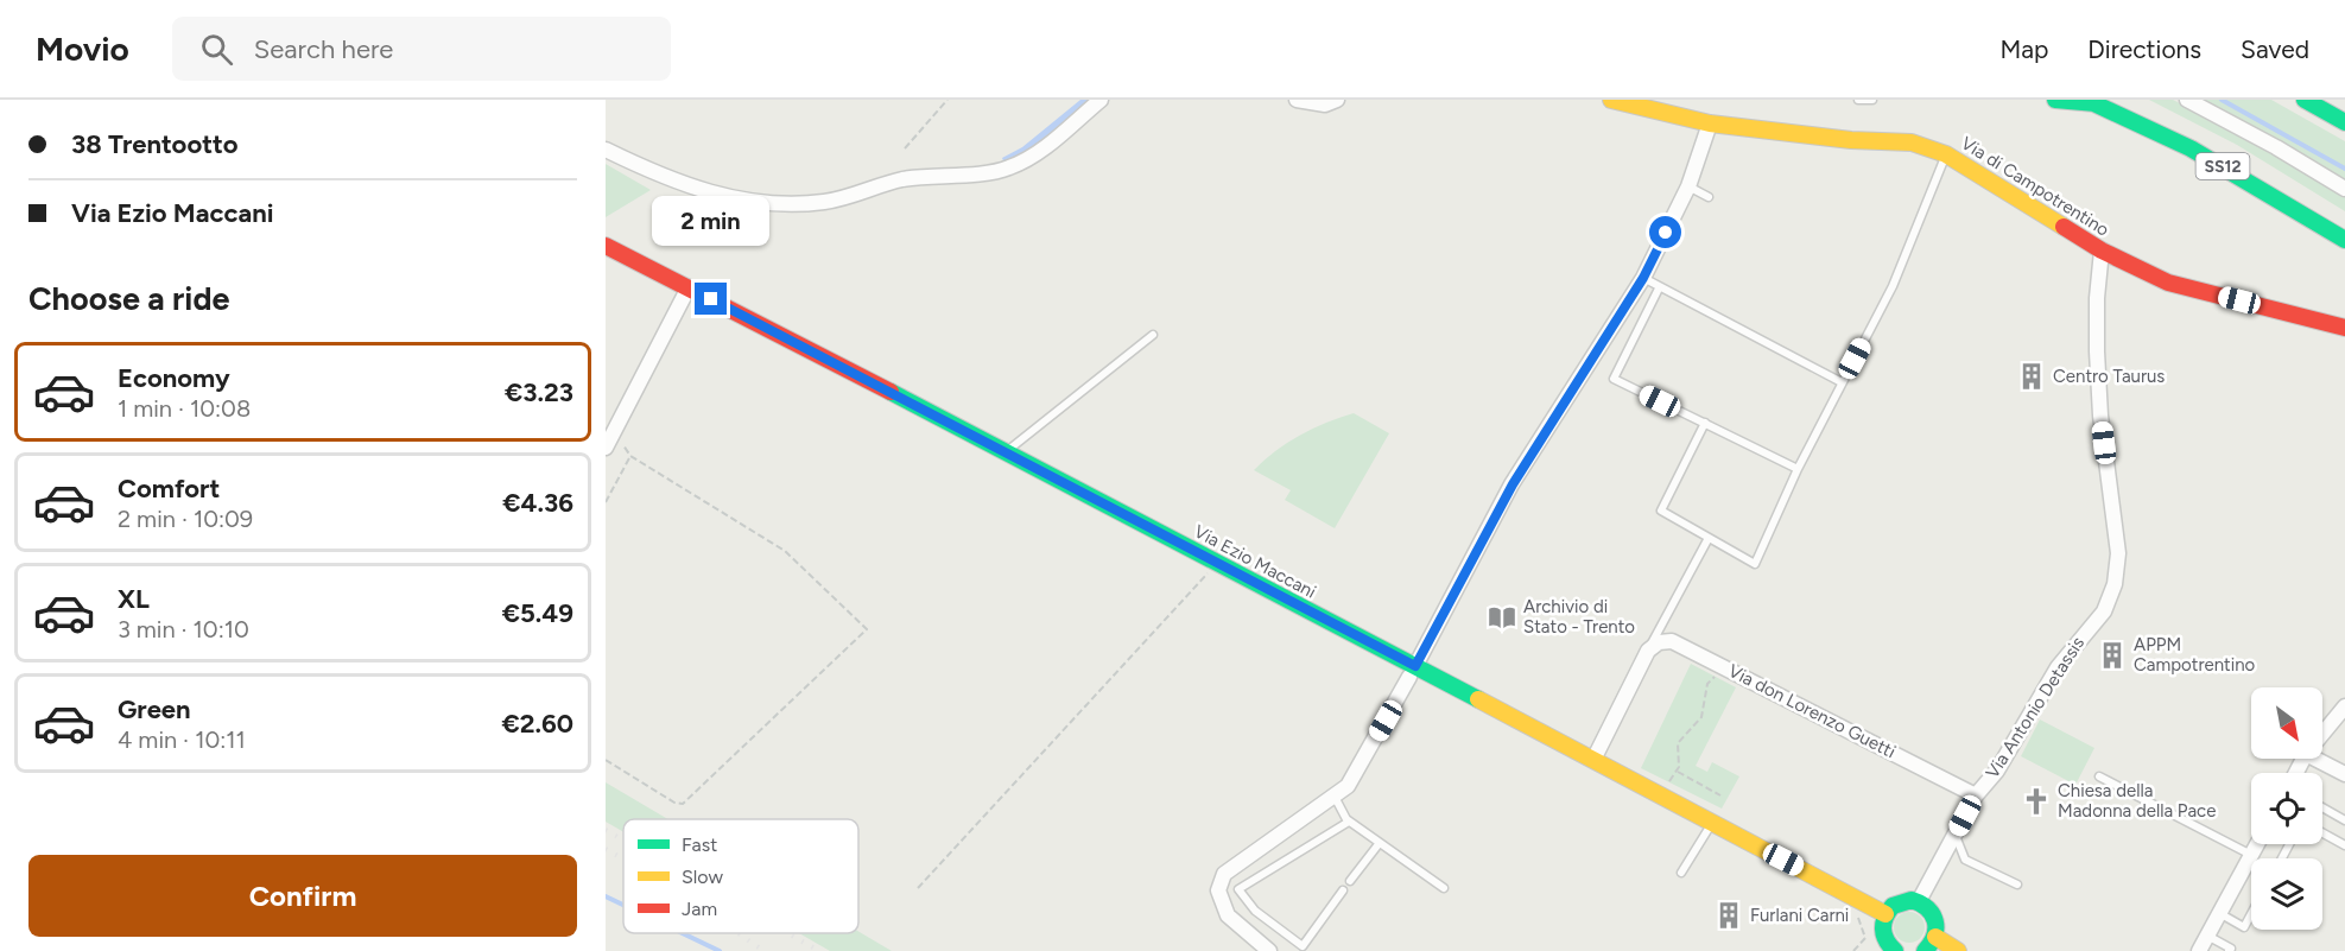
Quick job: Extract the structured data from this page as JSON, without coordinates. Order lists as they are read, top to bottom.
{
  "streets": {
    "main road": ["SS12", "Via di Campotrentino", "Via Ezio Maccani"],
    "street": ["Via Antonio Detassis", "Via don Lorenzo Guetti"]
  },
  "crossings": [
    ["Via di Campotrentino", "Via Antonio Detassis"],
    ["Via Antonio Detassis", "Via don Lorenzo Guetti"]
  ],
  "places": {
    "building": ["Centro Taurus", "APPM Campotrentino", "Furlani Carni"],
    "library": ["Archivio di Stato - Trento"],
    "church": ["Chiesa della Madonna della Pace"]
  },
  "legend": ["Fast", "Slow", "Jam"],
  "north": "bottom right",
  "page": {
    "header": "Movio",
    "search": "Search here",
    "nav": ["Map", "Directions", "Saved"],
    "banner": ["38 Trentootto", "Via Ezio Maccani"],
    "bubble": "2 min",
    "heading": "Choose a ride",
    "list": [
      {
        "name": "Economy",
        "note": "1 min · 10:08",
        "value": "€3.23"
      },
      {
        "name": "Comfort",
        "note": "2 min · 10:09",
        "value": "€4.36"
      },
      {
        "name": "XL",
        "note": "3 min · 10:10",
        "value": "€5.49"
      },
      {
        "name": "Green",
        "note": "4 min · 10:11",
        "value": "€2.60"
      }
    ],
    "buttons": "Confirm"
  }
}
